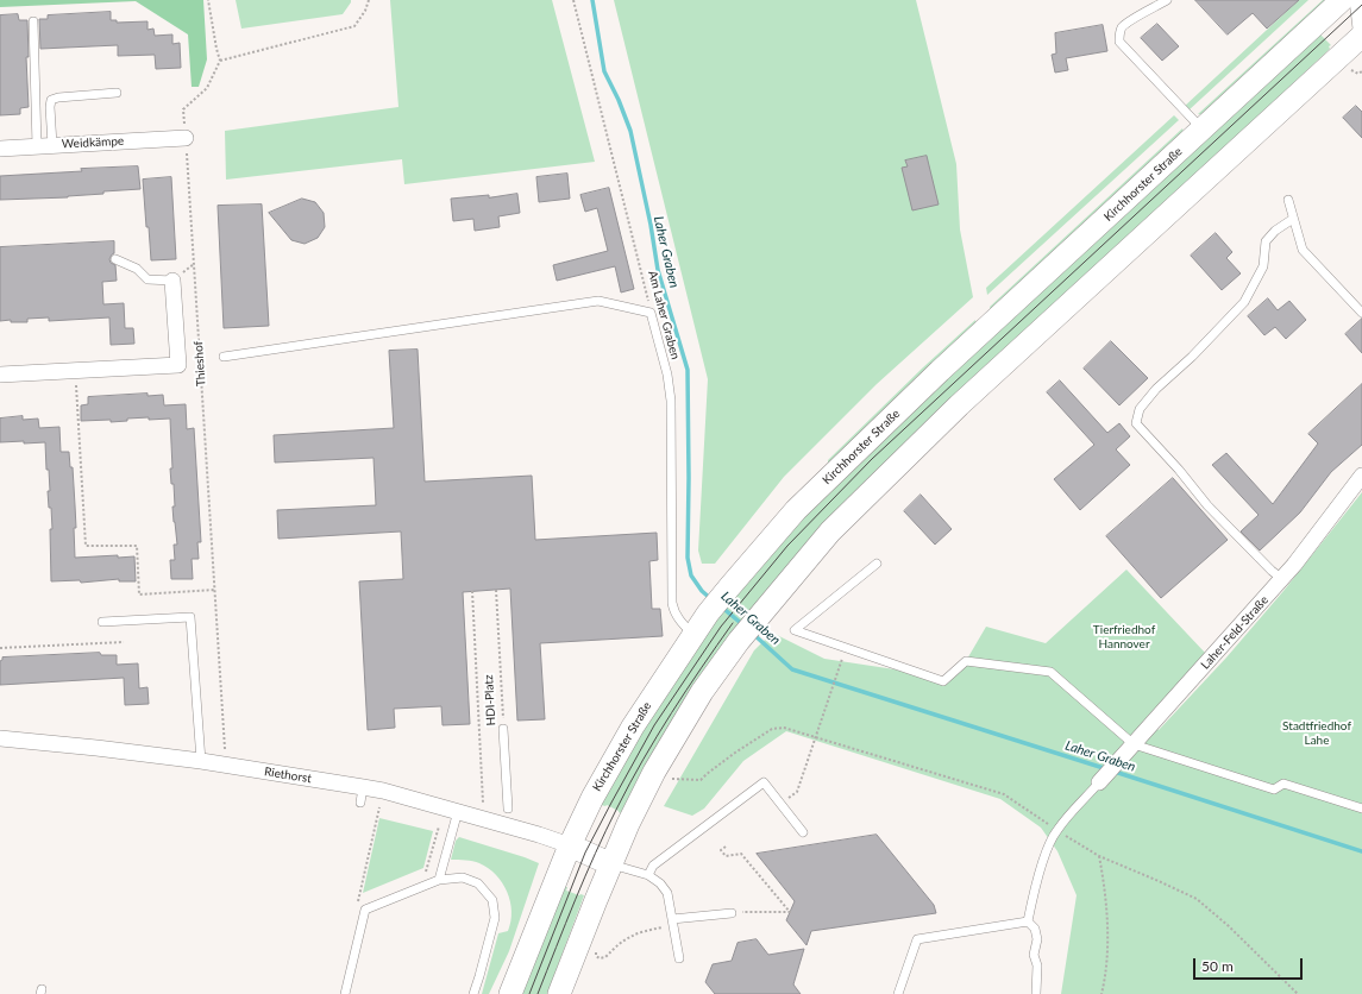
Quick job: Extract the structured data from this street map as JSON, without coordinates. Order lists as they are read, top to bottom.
{
  "streets": {
    "main road": ["Kirchhorster Straße"],
    "street": [
      "Weidkämpe",
      "Thieshof",
      "Laher-Feld-Straße",
      "Riethorst"
    ],
    "lane": ["Am Laher Graben", "HDI-Platz"]
  },
  "crossings": [
    ["Weidkämpe", "Thieshof"],
    ["Kirchhorster Straße", "Am Laher Graben"],
    ["Kirchhorster Straße", "Riethorst"]
  ],
  "water": ["Laher Graben"],
  "parks": ["Tierfriedhof Hannover", "Stadtfriedhof Lahe"],
  "scale_bar": "50 m"
}
